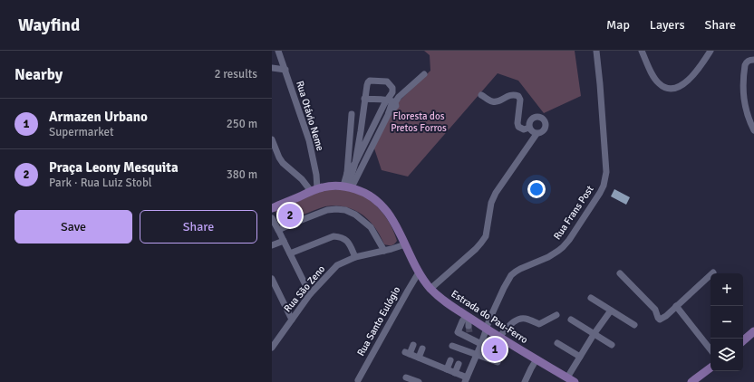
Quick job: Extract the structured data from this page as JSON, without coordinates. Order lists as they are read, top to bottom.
{
  "streets": {
    "main road": ["Estrada do Pau-Ferro"],
    "street": [
      "Rua Otávio Neme",
      "Rua Frans Post",
      "Rua São Zeno",
      "Rua Santo Eulógio"
    ]
  },
  "crossings": [
    ["Rua Otávio Neme", "Estrada do Pau-Ferro"],
    ["Rua Frans Post", "Estrada do Pau-Ferro"],
    ["Rua São Zeno", "Estrada do Pau-Ferro"],
    ["Estrada do Pau-Ferro", "Rua Santo Eulógio"]
  ],
  "parks": ["Floresta dos Pretos Forros"],
  "page": {
    "header": "Wayfind",
    "nav": ["Map", "Layers", "Share"],
    "heading": ["Nearby", "2 results"],
    "list": [
      {
        "mark": "1",
        "name": "Armazen Urbano",
        "note": "Supermarket",
        "value": "250 m"
      },
      {
        "mark": "2",
        "name": "Praça Leony Mesquita",
        "note": "Park · Rua Luiz Stobl",
        "value": "380 m"
      }
    ],
    "buttons": ["Save", "Share"],
    "pins": ["2", "1"],
    "map_buttons": ["+", "−"]
  }
}
